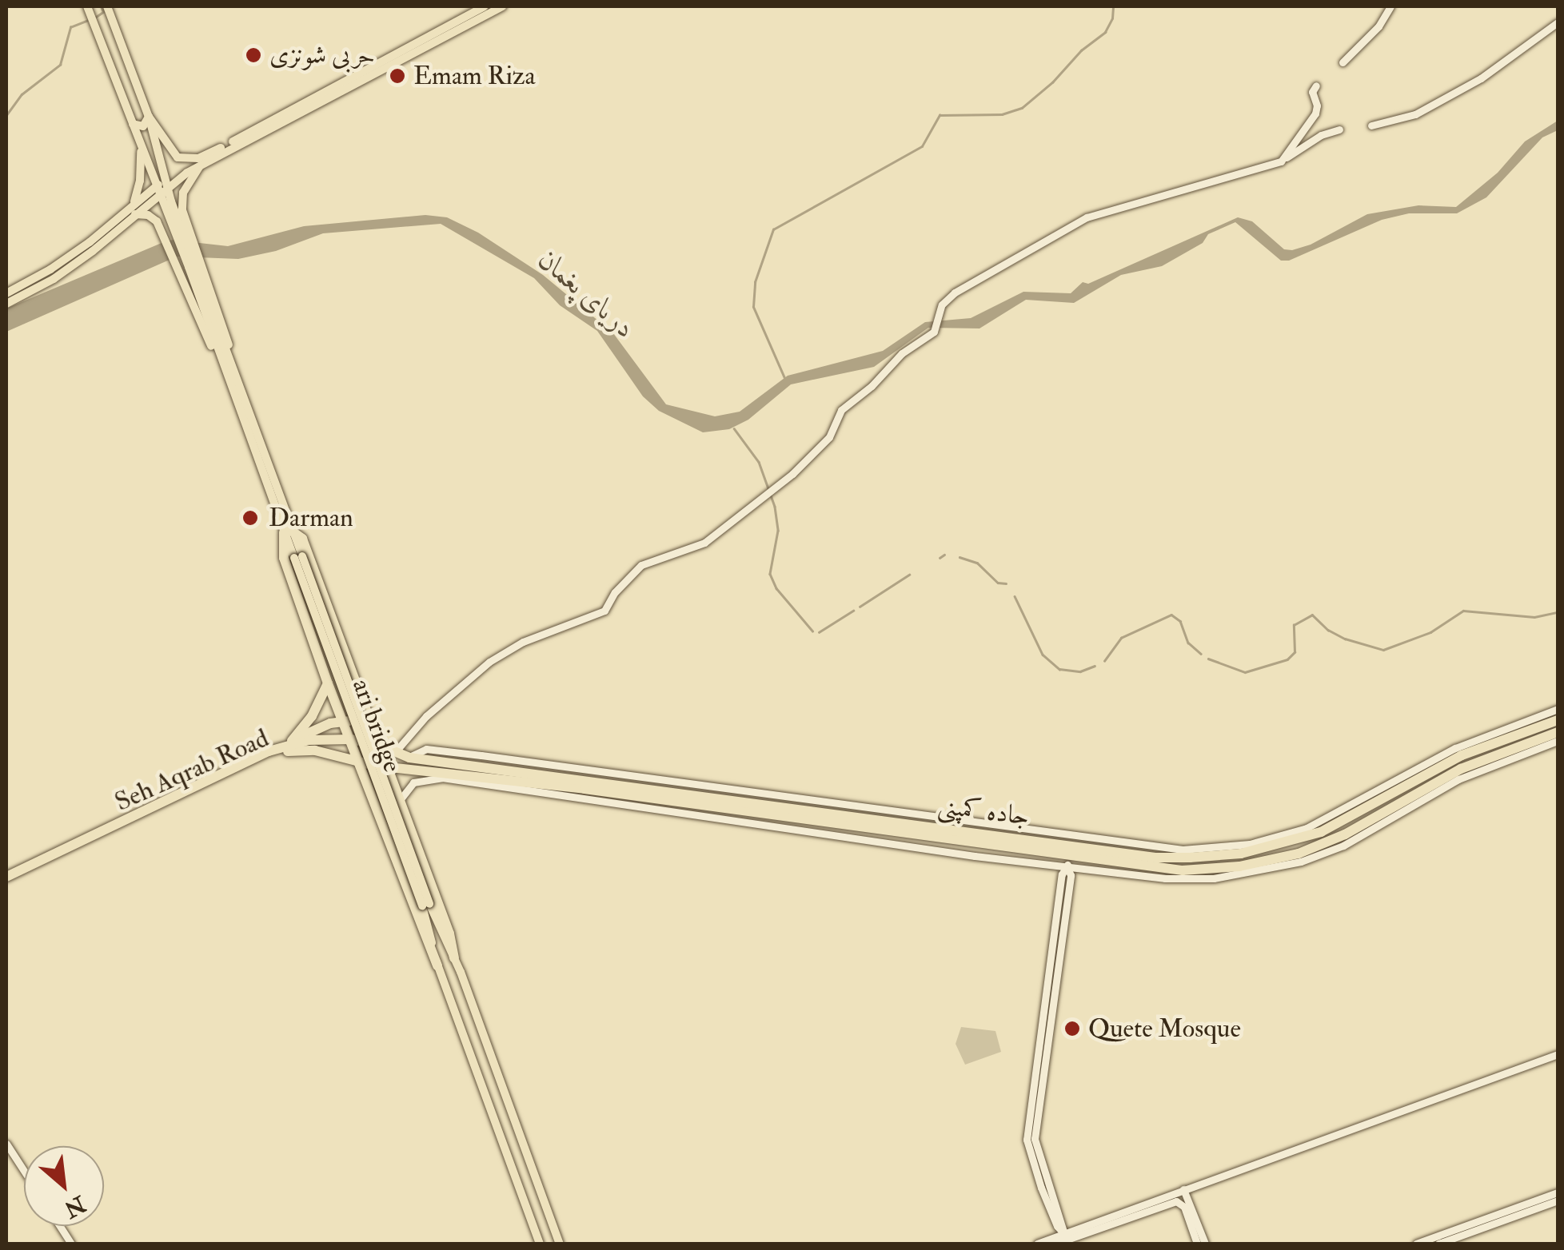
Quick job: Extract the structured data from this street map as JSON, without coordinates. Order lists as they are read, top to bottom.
{
  "streets": {
    "highway": ["Seh Aqrab Road", "جاده کمپنی"],
    "main road": ["ari bridge"]
  },
  "crossings": [
    ["Seh Aqrab Road", "جاده کمپنی"]
  ],
  "water": ["دریای پغمان"],
  "places": [
    "حربی شونزی",
    "Emam Riza",
    "Darman",
    "Quete Mosque"
  ],
  "north": "bottom right"
}
